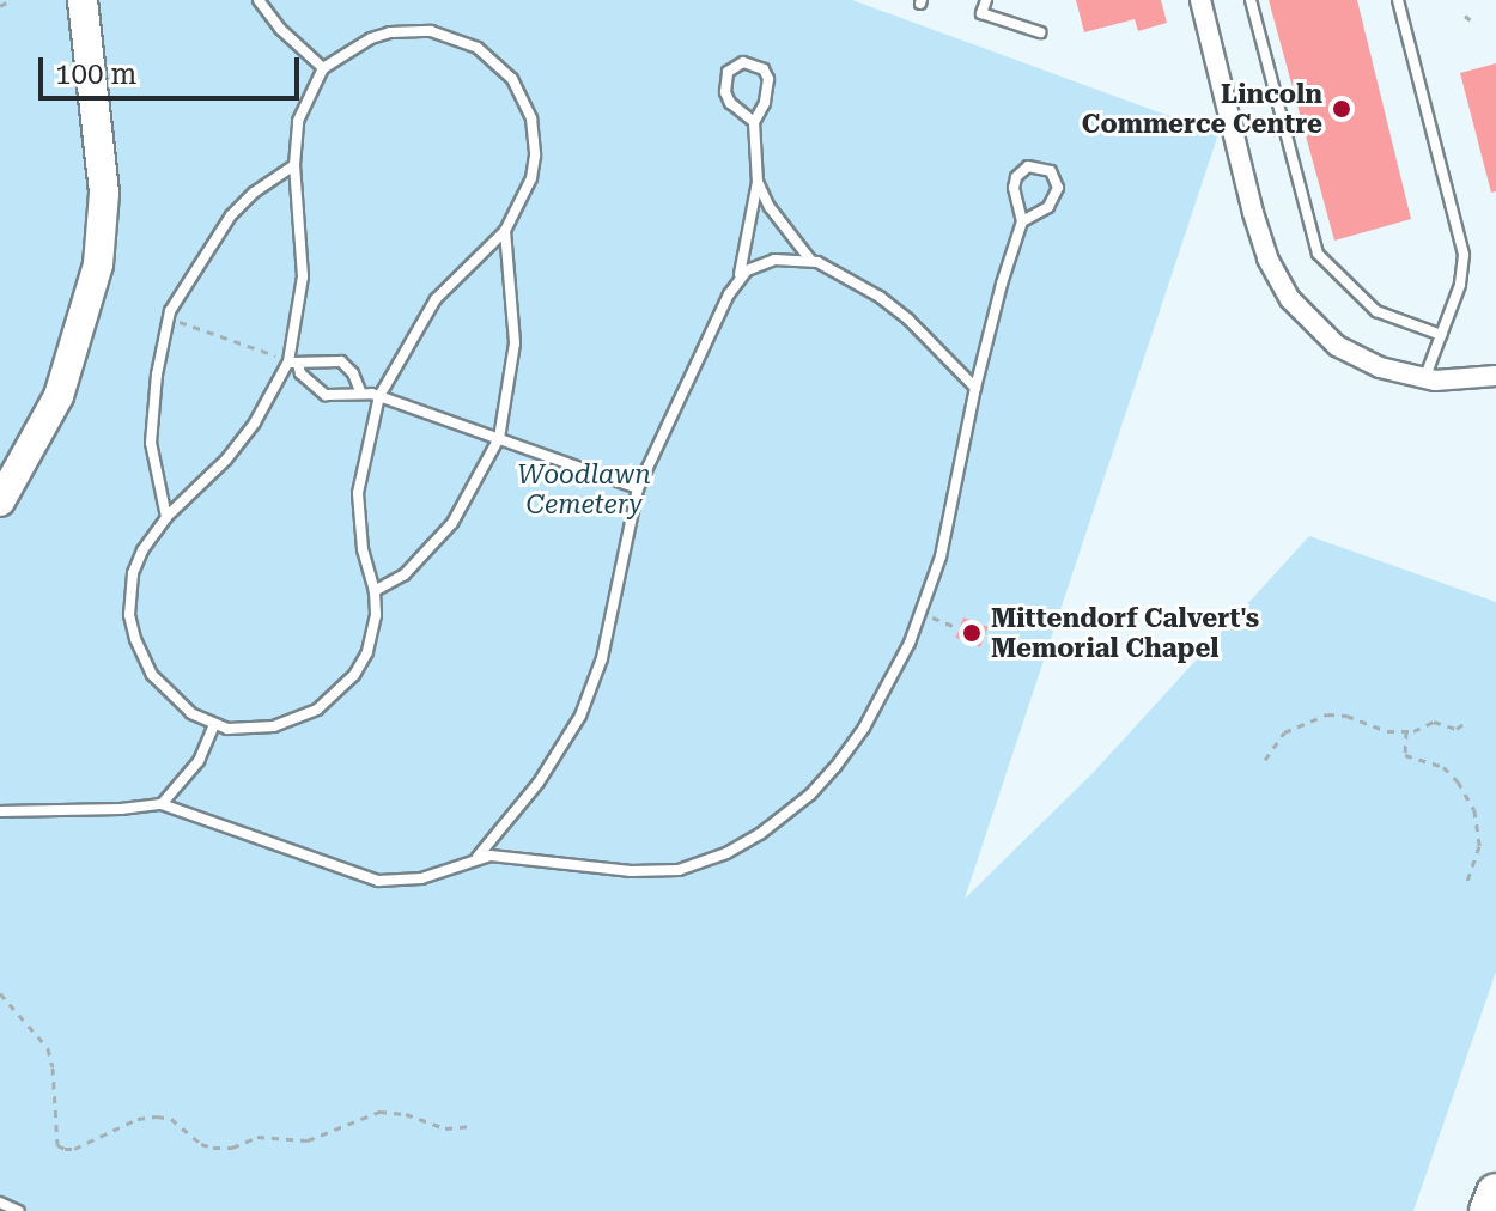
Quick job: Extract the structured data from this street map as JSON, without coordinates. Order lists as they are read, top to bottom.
{
  "parks": ["Woodlawn Cemetery"],
  "places": ["Lincoln Commerce Centre", "Mittendorf Calvert's Memorial Chapel"],
  "scale_bar": "100 m"
}
